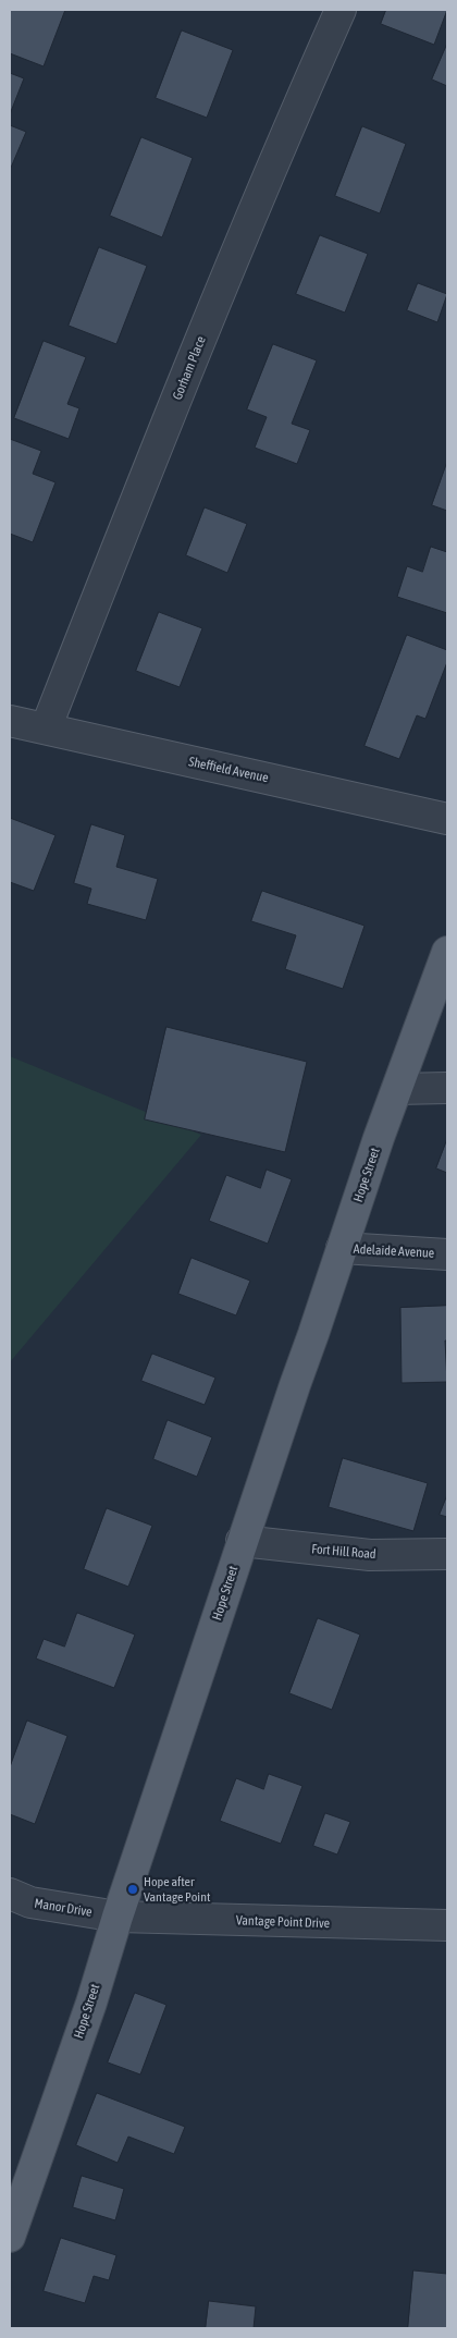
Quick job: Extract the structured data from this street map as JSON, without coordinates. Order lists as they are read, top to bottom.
{
  "streets": {
    "main road": ["Hope Street"],
    "street": [
      "Gorham Place",
      "Sheffield Avenue",
      "Adelaide Avenue",
      "Fort Hill Road",
      "Manor Drive",
      "Vantage Point Drive"
    ]
  },
  "crossings": [
    ["Gorham Place", "Sheffield Avenue"],
    ["Hope Street", "Adelaide Avenue"],
    ["Hope Street", "Fort Hill Road"],
    ["Hope Street", "Manor Drive"],
    ["Hope Street", "Vantage Point Drive"],
    ["Manor Drive", "Vantage Point Drive"]
  ],
  "places": ["Hope after Vantage Point"]
}
